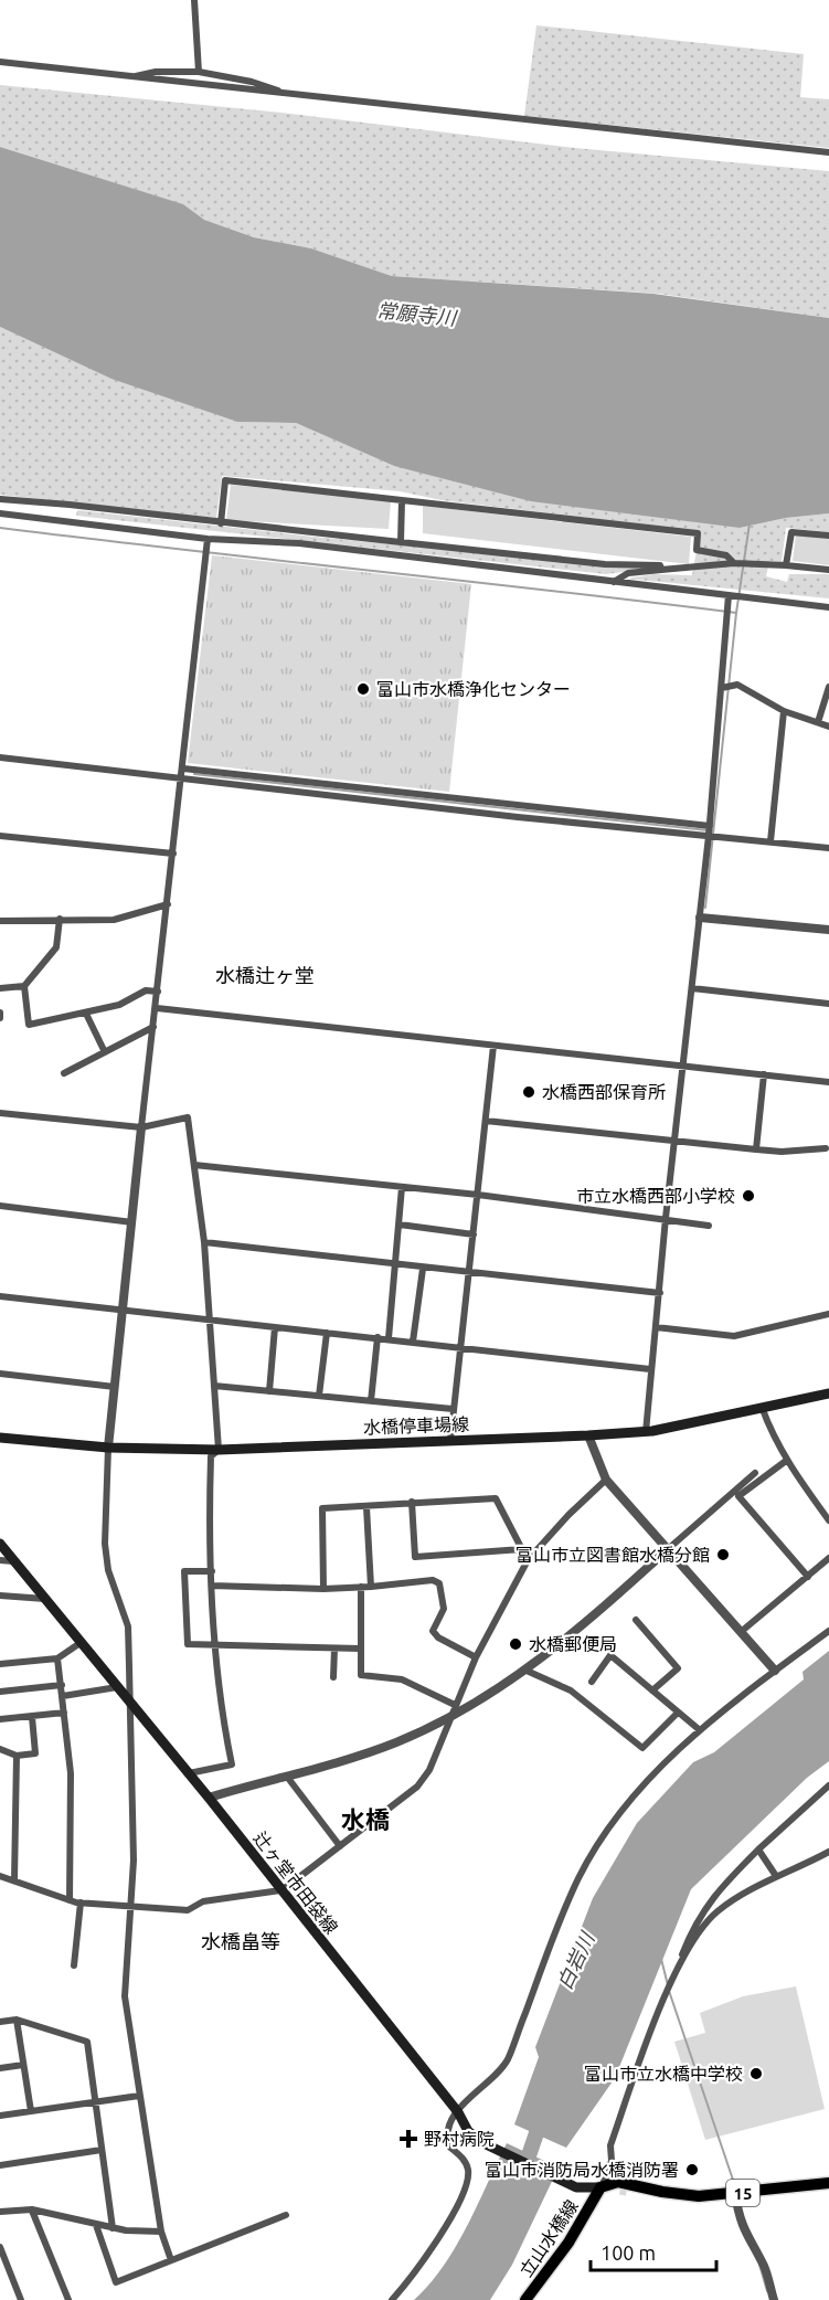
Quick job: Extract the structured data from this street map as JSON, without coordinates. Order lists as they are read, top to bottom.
{
  "streets": {
    "main road": [
      "水橋停車場線",
      "辻ヶ堂市田袋線",
      "15",
      "立山水橋線"
    ]
  },
  "crossings": [
    ["辻ヶ堂市田袋線", "15"],
    ["辻ヶ堂市田袋線", "立山水橋線"],
    ["15", "立山水橋線"]
  ],
  "districts": ["水橋辻ヶ堂", "水橋", "水橋畠等"],
  "water": ["常願寺川", "白岩川"],
  "places": {
    "other": [
      "富山市水橋浄化センター",
      "水橋西部保育所",
      "市立水橋西部小学校",
      "富山市立図書館水橋分館",
      "水橋郵便局",
      "富山市立水橋中学校",
      "富山市消防局水橋消防署"
    ],
    "health": ["野村病院"]
  },
  "scale_bar": "100 m"
}
